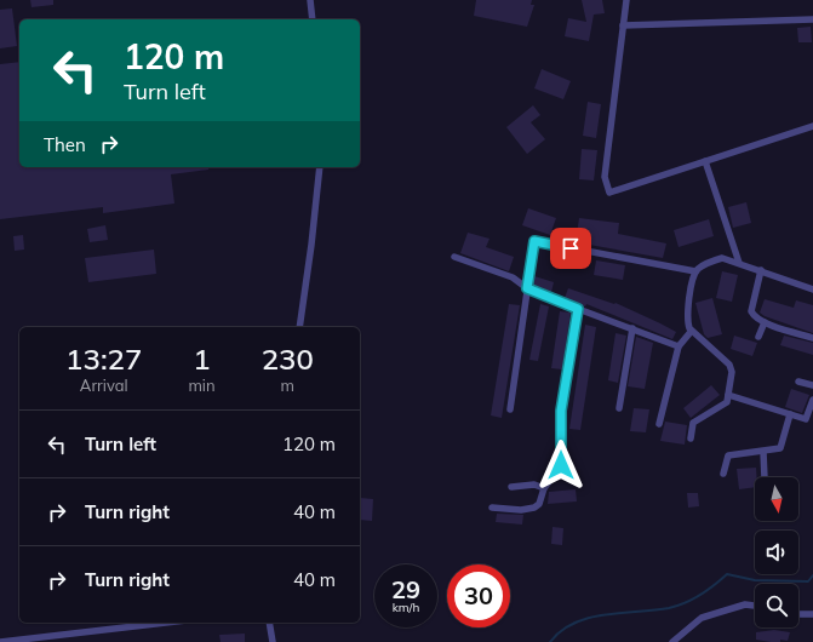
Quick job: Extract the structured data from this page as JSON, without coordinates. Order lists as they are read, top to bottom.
{
  "north": "bottom",
  "page": {
    "turn": ["120 m", "Turn left"],
    "then": "Then",
    "eta": [
      "13:27",
      "Arrival",
      "1",
      "min",
      "230",
      "m"
    ],
    "list": [
      {
        "name": "Turn left",
        "value": "120 m"
      },
      {
        "name": "Turn right",
        "value": "40 m"
      },
      {
        "name": "Turn right",
        "value": "40 m"
      }
    ],
    "speed": "29 km/h",
    "limit": "30"
  }
}
